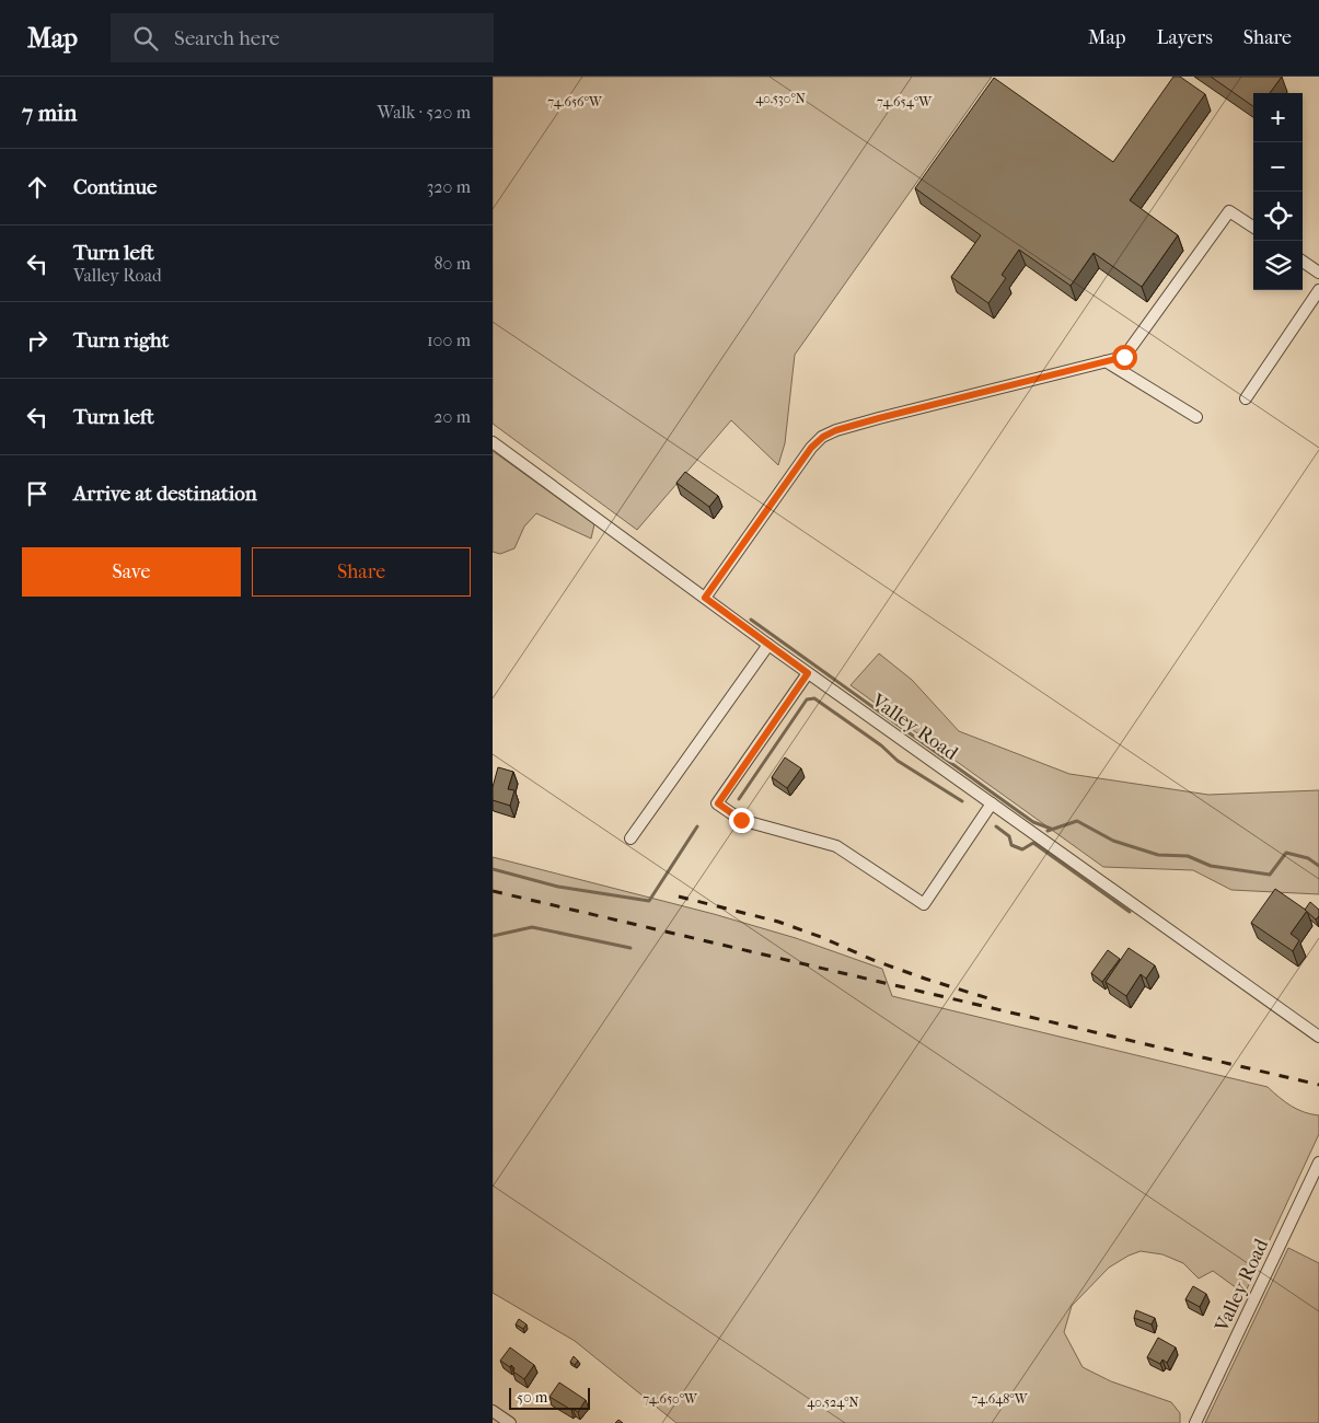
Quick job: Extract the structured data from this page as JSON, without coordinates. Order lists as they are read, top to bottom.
{
  "streets": {
    "street": ["Valley Road"]
  },
  "scale_bar": "50 m",
  "page": {
    "header": "Map",
    "search": "Search here",
    "nav": ["Map", "Layers", "Share"],
    "heading": ["7 min", "Walk · 520 m"],
    "map_buttons": ["+", "−"],
    "list": [
      ["Continue", "320 m"],
      ["Turn left", "Valley Road", "80 m"],
      ["Turn right", "100 m"],
      ["Turn left", "20 m"],
      "Arrive at destination"
    ],
    "buttons": ["Save", "Share"],
    "scale": "50 m"
  },
  "coordinates": [
    "40.530°N",
    "74.656°W",
    "74.654°W",
    "74.650°W",
    "74.648°W",
    "40.524°N"
  ]
}
